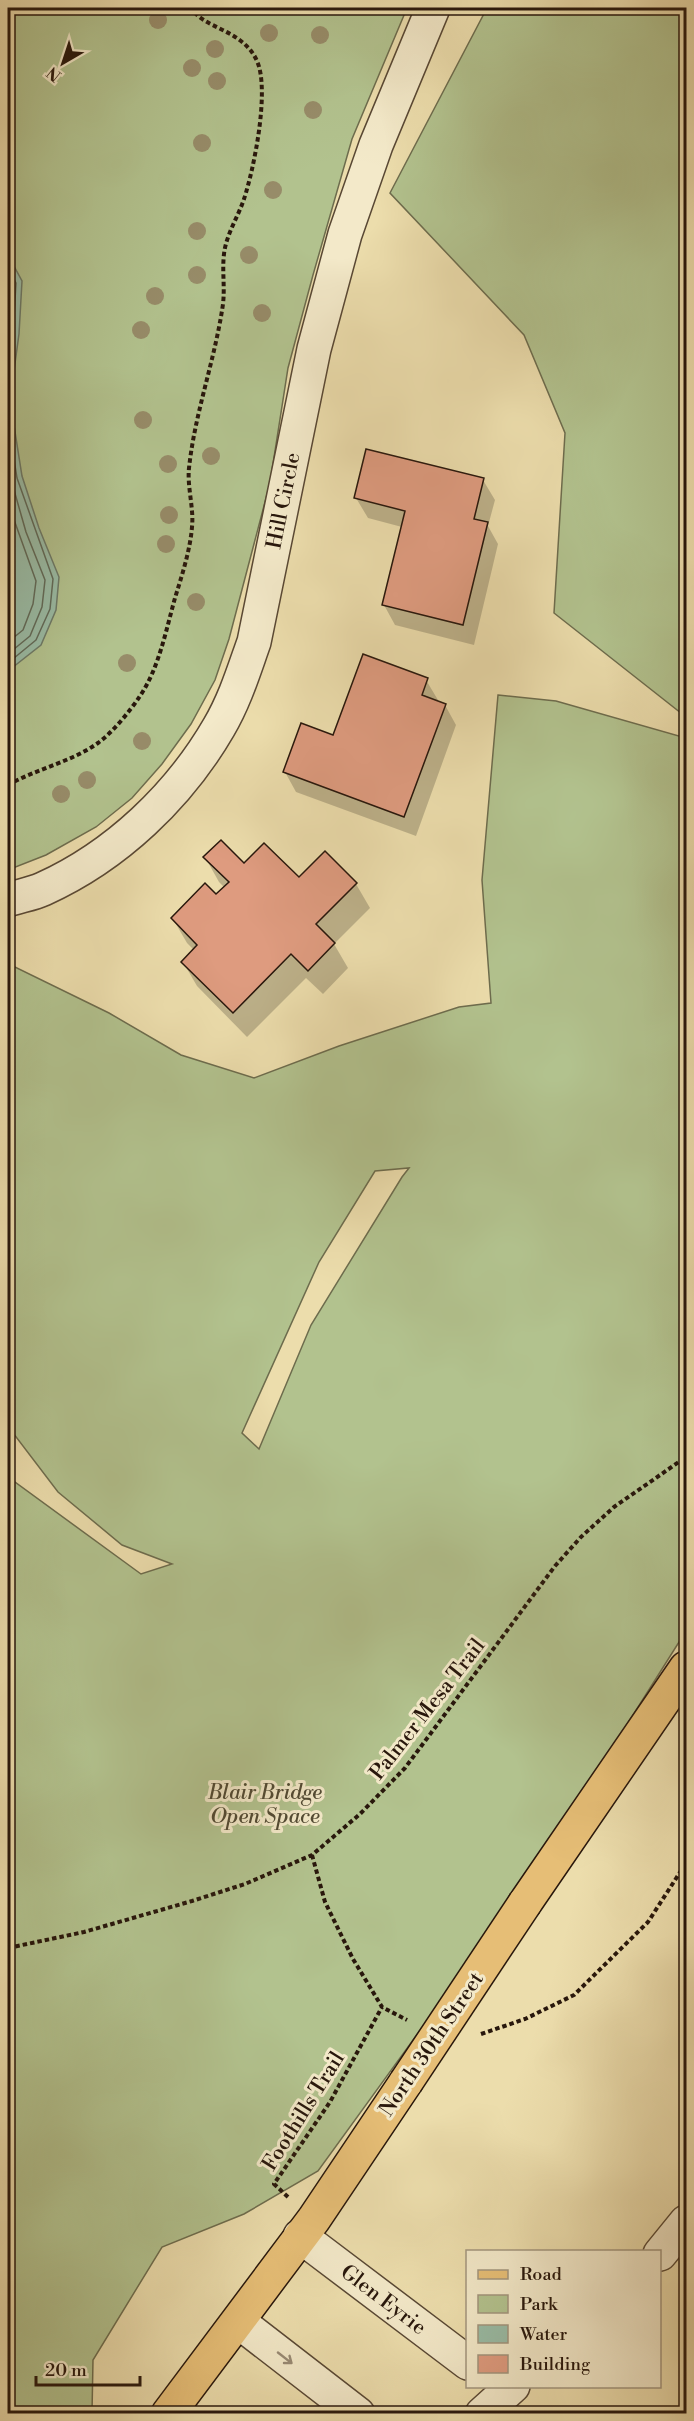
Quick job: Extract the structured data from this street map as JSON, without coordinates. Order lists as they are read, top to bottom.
{
  "streets": {
    "main road": ["North 30th Street"],
    "street": ["Hill Circle", "Glen Eyrie"],
    "path": ["Palmer Mesa Trail", "Foothills Trail"]
  },
  "crossings": [
    ["North 30th Street", "Foothills Trail"],
    ["North 30th Street", "Glen Eyrie"],
    ["Foothills Trail", "Glen Eyrie"]
  ],
  "parks": ["Blair Bridge Open Space"],
  "legend": [
    "Road",
    "Park",
    "Water",
    "Building"
  ],
  "scale_bar": "20 m",
  "north": "bottom left"
}
